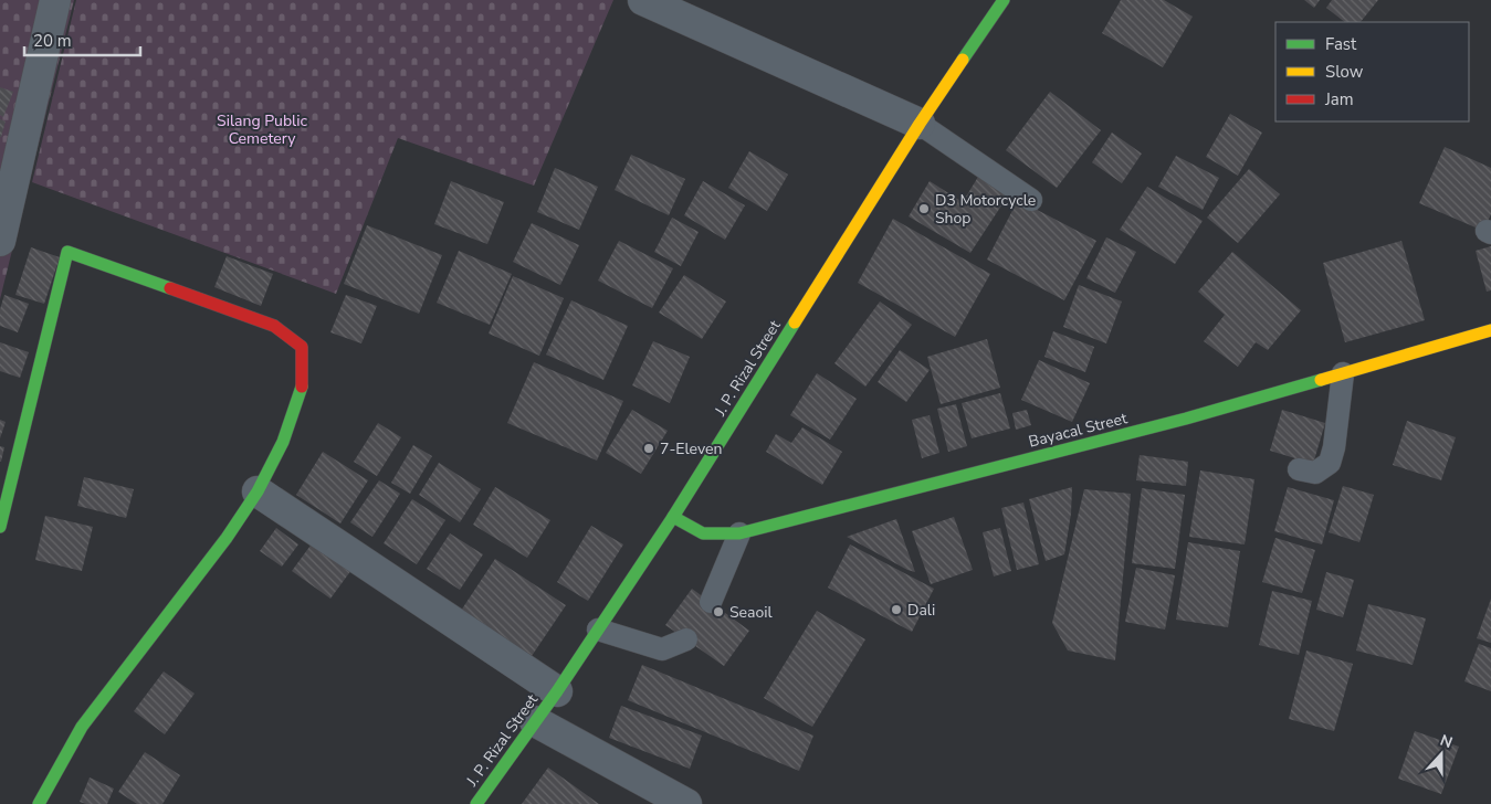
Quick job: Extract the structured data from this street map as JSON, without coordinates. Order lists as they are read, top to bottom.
{
  "streets": {
    "main road": ["J. P. Rizal Street", "Bayacal Street"]
  },
  "crossings": [
    ["J. P. Rizal Street", "Bayacal Street"]
  ],
  "parks": ["Silang Public Cemetery"],
  "places": [
    "D3 Motorcycle Shop",
    "7-Eleven",
    "Dali",
    "Seaoil"
  ],
  "legend": ["Fast", "Slow", "Jam"],
  "scale_bar": "20 m",
  "north": "top"
}
